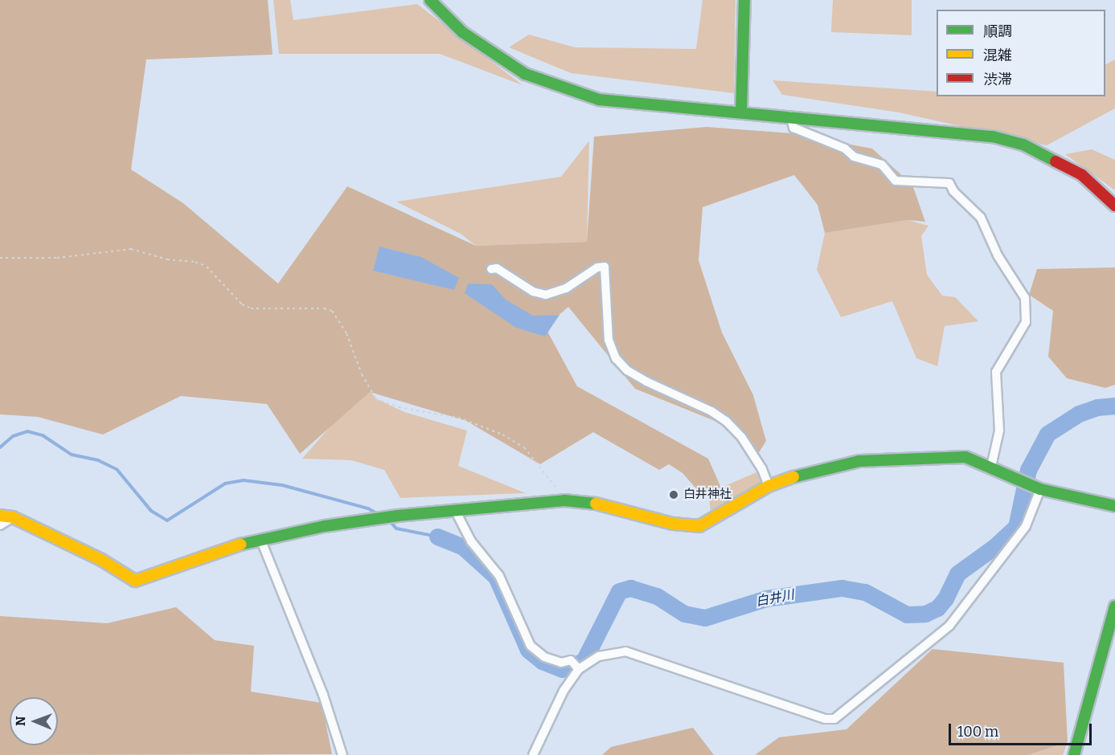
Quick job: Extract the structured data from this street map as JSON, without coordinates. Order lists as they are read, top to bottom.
{
  "water": ["白井川"],
  "places": ["白井神社"],
  "legend": ["順調", "混雑", "渋滞"],
  "scale_bar": "100 m",
  "north": "left"
}
